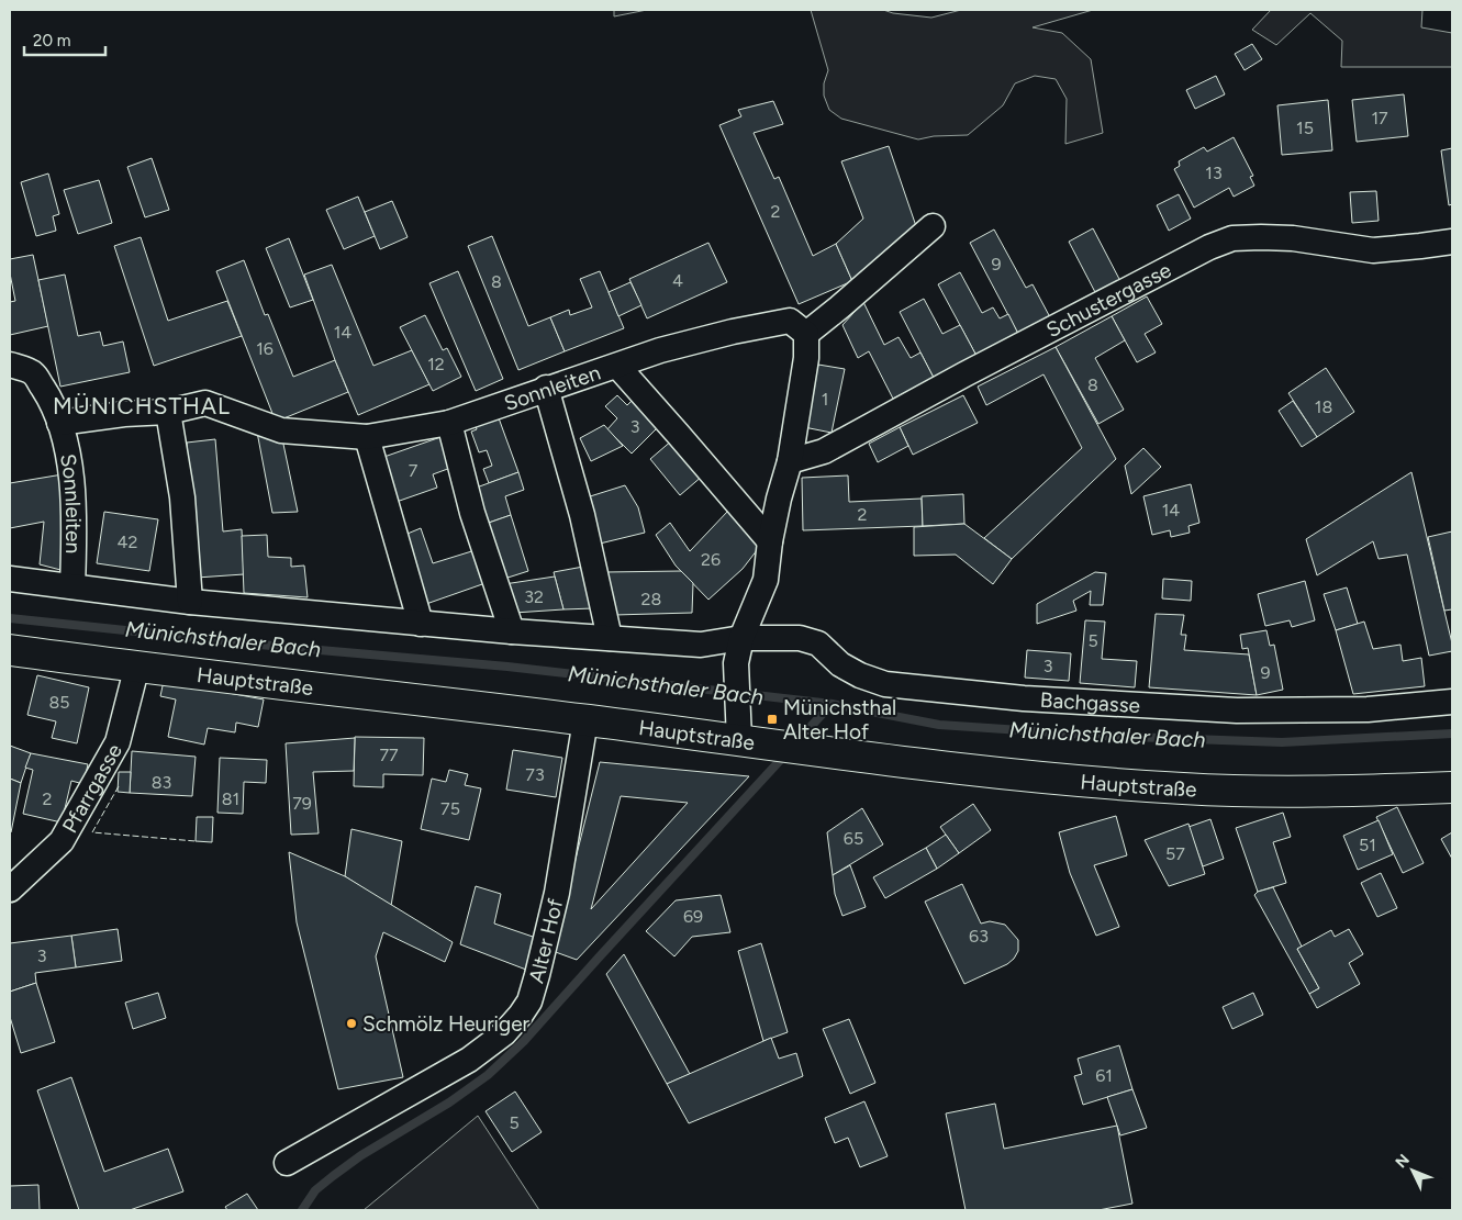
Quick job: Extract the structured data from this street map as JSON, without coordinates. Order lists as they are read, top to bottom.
{
  "streets": {
    "street": [
      "Schustergasse",
      "Sonnleiten",
      "Hauptstraße",
      "Bachgasse",
      "Pfarrgasse",
      "Alter Hof"
    ]
  },
  "crossings": [
    ["Hauptstraße", "Pfarrgasse"],
    ["Hauptstraße", "Alter Hof"]
  ],
  "districts": ["MÜNICHSTHAL"],
  "water": ["Münichsthaler Bach"],
  "places": {
    "transit": ["Münichsthal Alter Hof"],
    "other": ["Schmölz Heuriger"]
  },
  "house_numbers": [
    "17",
    "15",
    "13",
    "2",
    "9",
    "4",
    "8",
    "14",
    "16",
    "12",
    "8",
    "1",
    "18",
    "3",
    "7",
    "14",
    "2",
    "42",
    "26",
    "32",
    "28",
    "5",
    "3",
    "9",
    "85",
    "77",
    "73",
    "83",
    "2",
    "81",
    "79",
    "75",
    "65",
    "51",
    "57",
    "69",
    "63",
    "3",
    "61",
    "5"
  ],
  "scale_bar": "20 m",
  "north": "top left"
}
